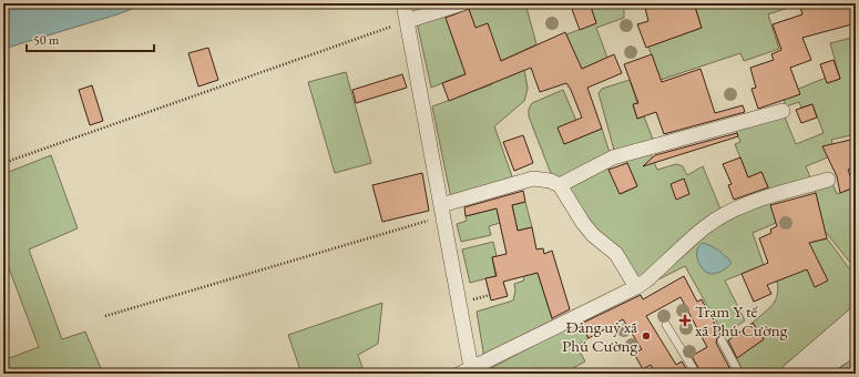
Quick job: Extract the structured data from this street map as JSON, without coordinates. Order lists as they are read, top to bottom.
{
  "places": {
    "health": ["Trạm Y tế xã Phú Cường"],
    "other": ["Đảng uỷ xã Phú Cường"]
  },
  "scale_bar": "50 m"
}
